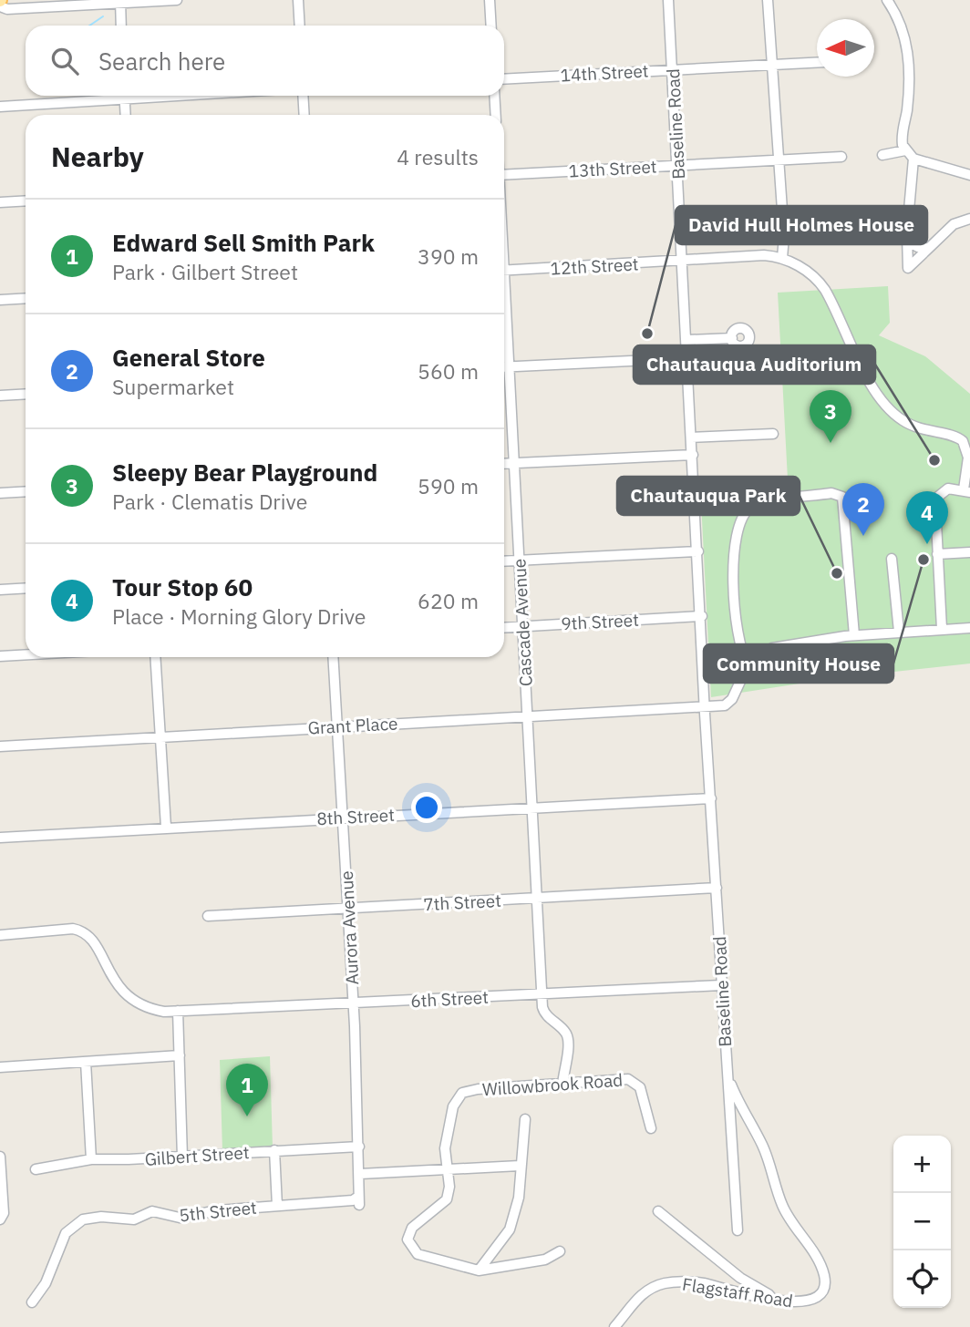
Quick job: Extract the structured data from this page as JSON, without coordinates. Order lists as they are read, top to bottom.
{
  "streets": {
    "street": [
      "14th Street",
      "Baseline Road",
      "13th Street",
      "12th Street",
      "9th Street",
      "Cascade Avenue",
      "Grant Place",
      "8th Street",
      "7th Street",
      "Aurora Avenue",
      "6th Street",
      "Willowbrook Road",
      "Gilbert Street",
      "5th Street",
      "Flagstaff Road"
    ]
  },
  "crossings": [
    ["14th Street", "Baseline Road"],
    ["Baseline Road", "13th Street"],
    ["Baseline Road", "12th Street"],
    ["Baseline Road", "9th Street"],
    ["Baseline Road", "Grant Place"],
    ["Baseline Road", "8th Street"],
    ["Baseline Road", "7th Street"],
    ["Baseline Road", "6th Street"],
    ["Baseline Road", "Flagstaff Road"],
    ["9th Street", "Cascade Avenue"],
    ["Cascade Avenue", "Grant Place"],
    ["Cascade Avenue", "8th Street"],
    ["Cascade Avenue", "7th Street"],
    ["Cascade Avenue", "6th Street"],
    ["Cascade Avenue", "Willowbrook Road"],
    ["Grant Place", "Aurora Avenue"],
    ["8th Street", "Aurora Avenue"],
    ["7th Street", "Aurora Avenue"],
    ["Aurora Avenue", "6th Street"],
    ["Aurora Avenue", "Gilbert Street"],
    ["Aurora Avenue", "5th Street"]
  ],
  "places": [
    "David Hull Holmes House",
    "Chautauqua Auditorium",
    "Community House",
    "Chautauqua Park"
  ],
  "north": "left",
  "page": {
    "search": "Search here",
    "heading": ["Nearby", "4 results"],
    "list": [
      {
        "mark": "1",
        "name": "Edward Sell Smith Park",
        "note": "Park · Gilbert Street",
        "value": "390 m"
      },
      {
        "mark": "2",
        "name": "General Store",
        "note": "Supermarket",
        "value": "560 m"
      },
      {
        "mark": "3",
        "name": "Sleepy Bear Playground",
        "note": "Park · Clematis Drive",
        "value": "590 m"
      },
      {
        "mark": "4",
        "name": "Tour Stop 60",
        "note": "Place · Morning Glory Drive",
        "value": "620 m"
      }
    ],
    "pins": [
      "3",
      "2",
      "4",
      "1"
    ],
    "map_buttons": ["+", "−"]
  }
}
